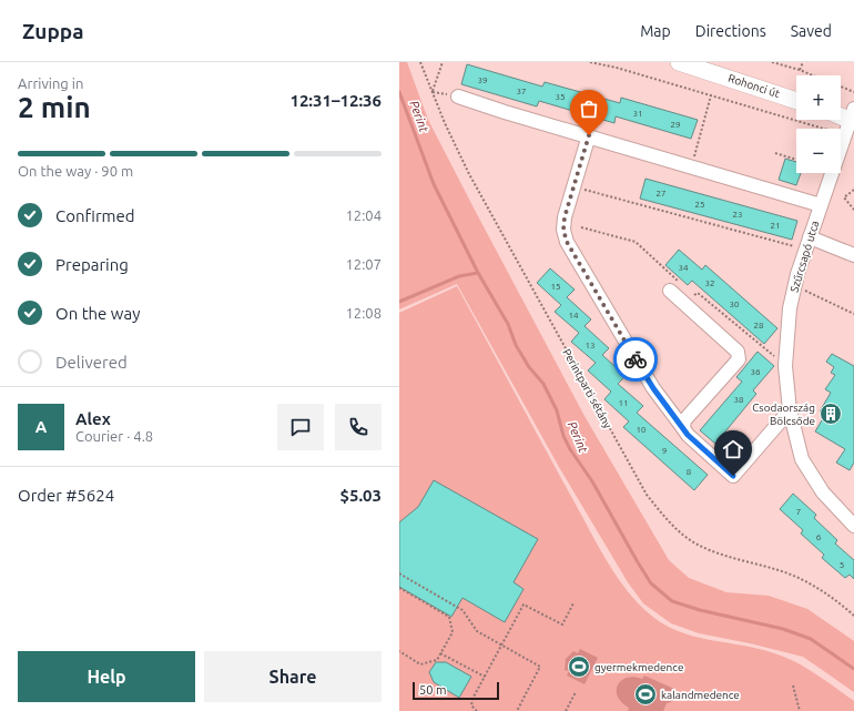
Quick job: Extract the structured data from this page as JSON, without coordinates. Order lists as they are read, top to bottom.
{
  "streets": {
    "main road": ["Rohonci út"],
    "street": ["Szűrcsapó utca"],
    "path": ["Perintparti sétány"]
  },
  "water": ["Perint"],
  "places": {
    "building": ["Csodaország Bölcsőde"],
    "sports": ["gyermekmedence", "kalandmedence"]
  },
  "house_numbers": [
    "39",
    "37",
    "35",
    "31",
    "29",
    "27",
    "25",
    "23",
    "21",
    "34",
    "32",
    "15",
    "30",
    "14",
    "28",
    "13",
    "36",
    "38",
    "11",
    "10",
    "9",
    "8",
    "7",
    "6",
    "5"
  ],
  "scale_bar": "50 m",
  "page": {
    "header": "Zuppa",
    "nav": ["Map", "Directions", "Saved"],
    "heading": ["2 min", "Arriving in", "12:31–12:36"],
    "panel": [
      "Alex",
      "Courier · 4.8",
      "Order #5624",
      "$5.03"
    ],
    "map_buttons": ["+", "−"],
    "bar": "On the way · 90 m",
    "list": [
      ["Confirmed", "12:04"],
      ["Preparing", "12:07"],
      ["On the way", "12:08"],
      "Delivered"
    ],
    "round": "A",
    "buttons": ["Help", "Share"],
    "scale": "50 m"
  }
}
